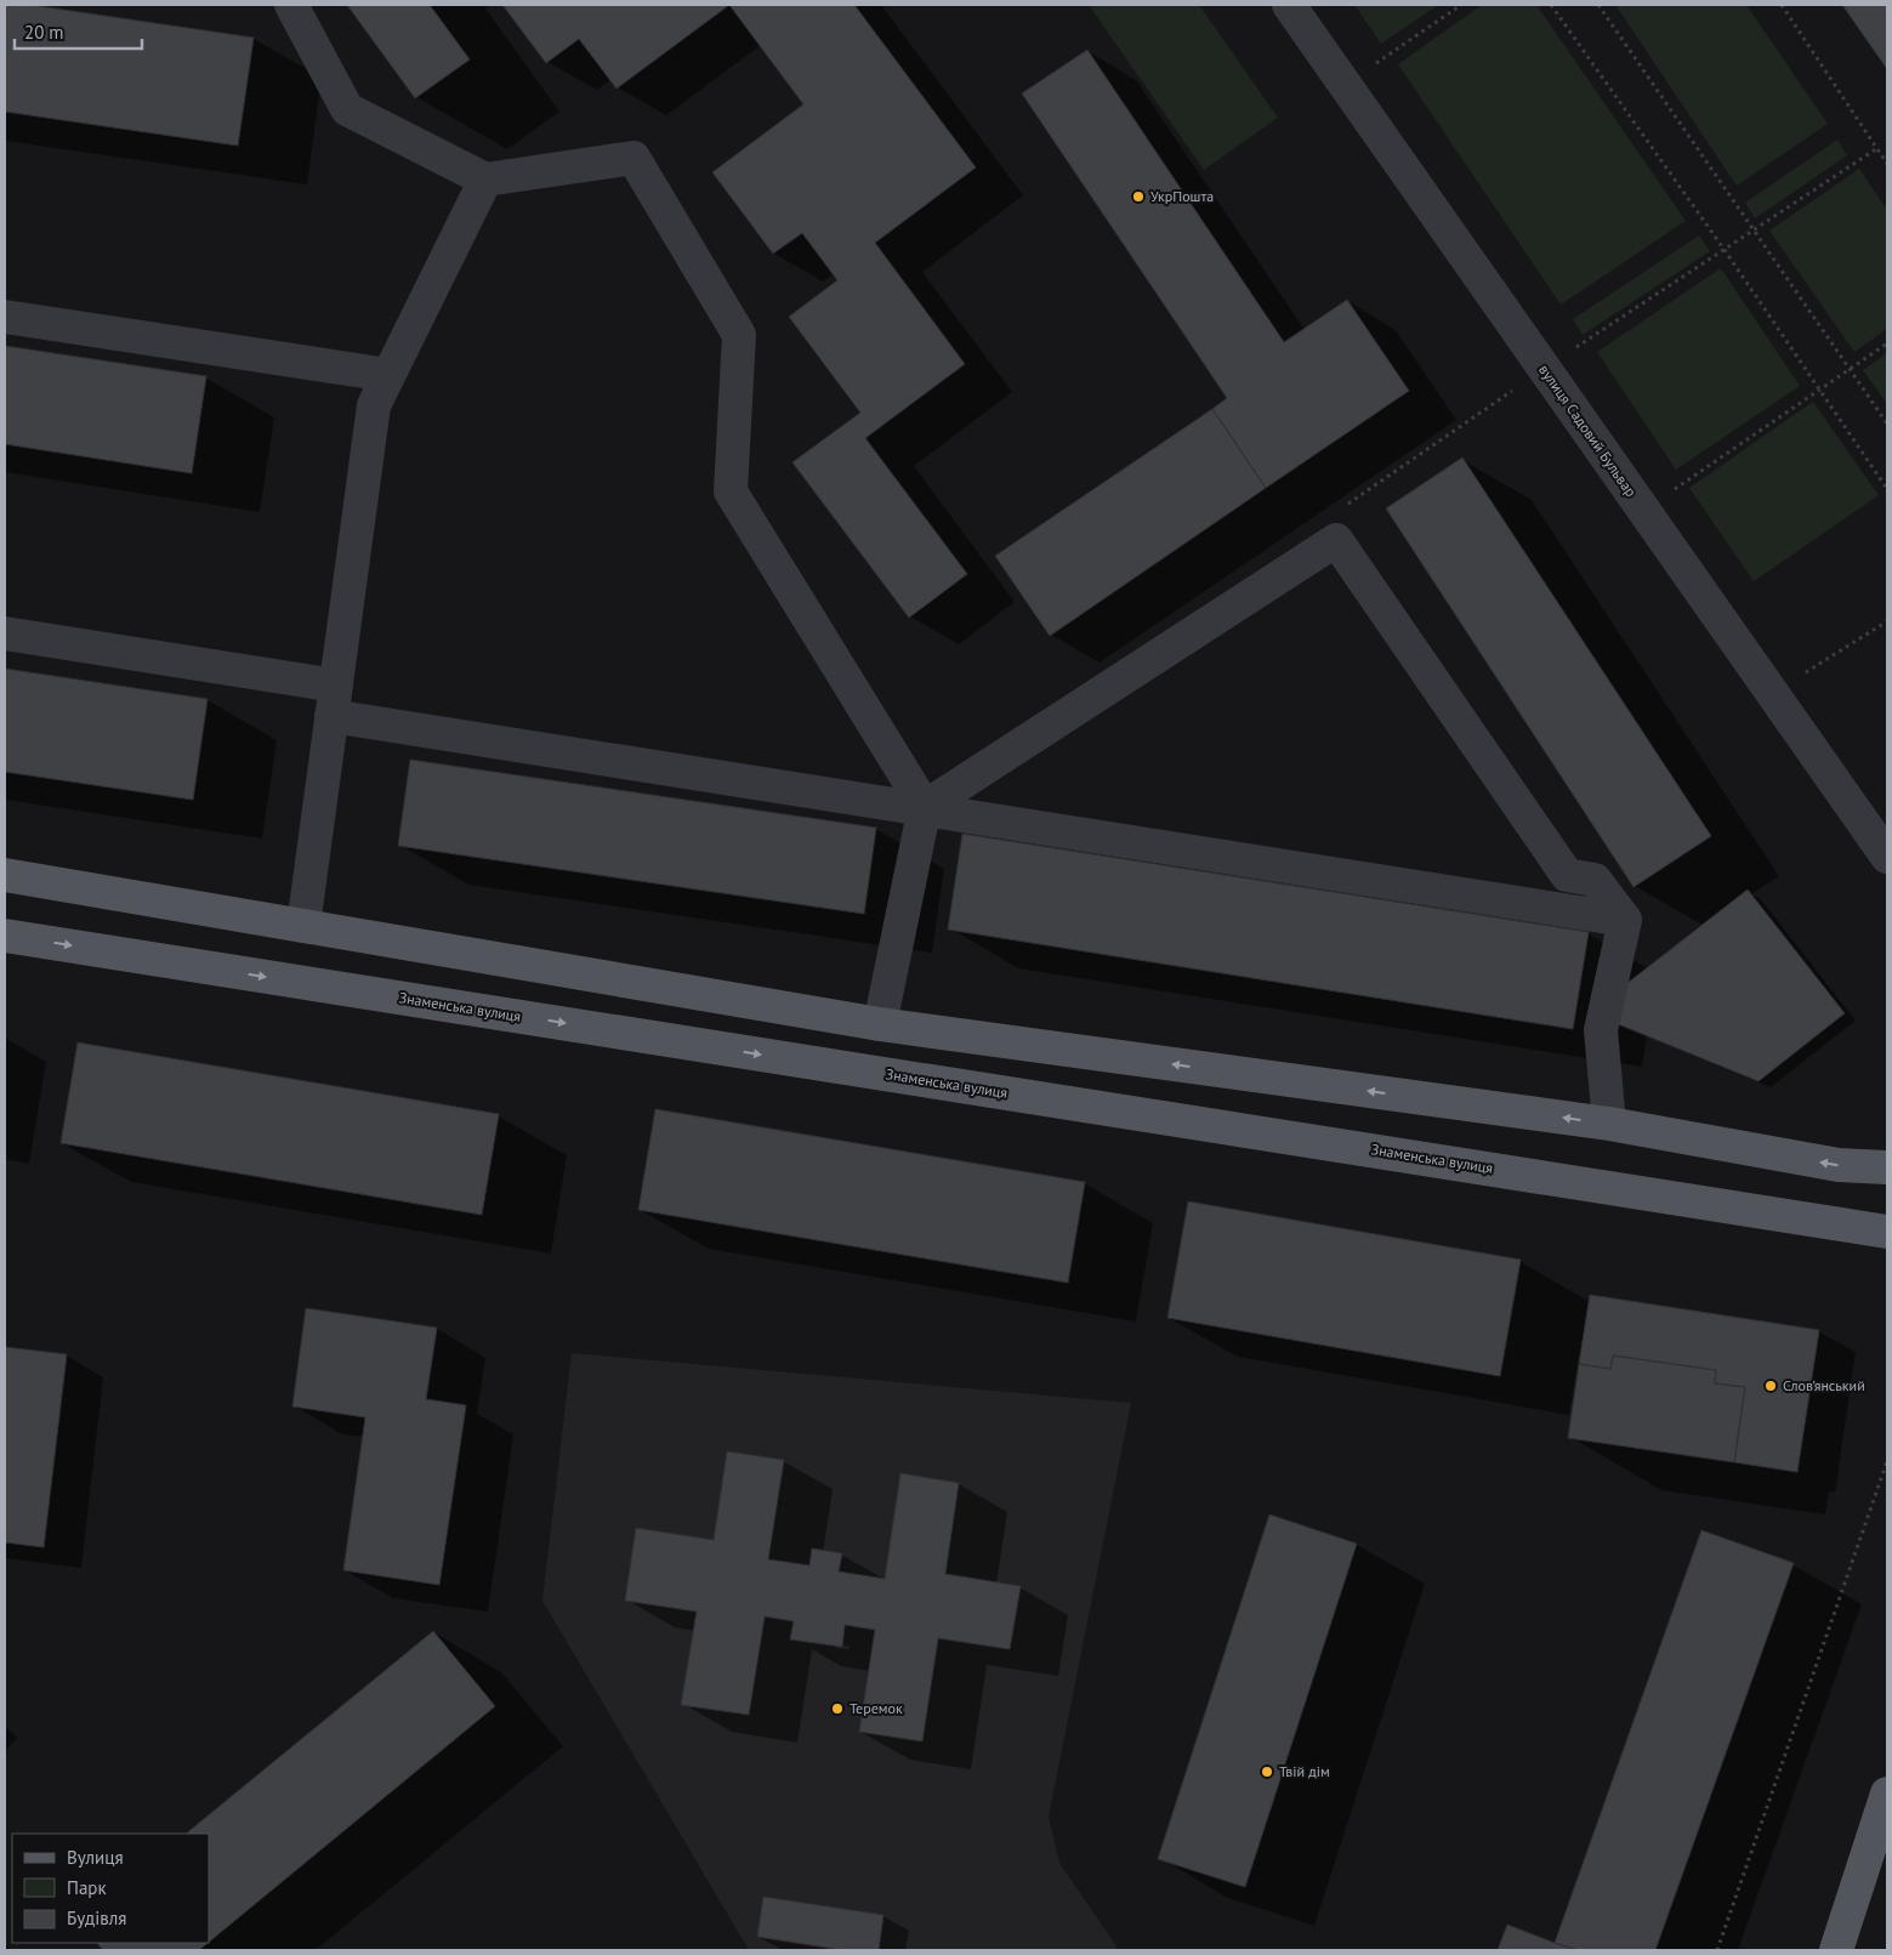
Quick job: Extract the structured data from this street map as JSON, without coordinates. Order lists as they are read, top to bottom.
{
  "streets": {
    "main road": ["Знаменська вулиця"],
    "street": ["вулиця Садовий Бульвар"]
  },
  "places": [
    "УкрПошта",
    "Слов’янський",
    "Теремок",
    "Твій дім"
  ],
  "legend": ["Вулиця", "Парк", "Будівля"],
  "scale_bar": "20 m"
}
